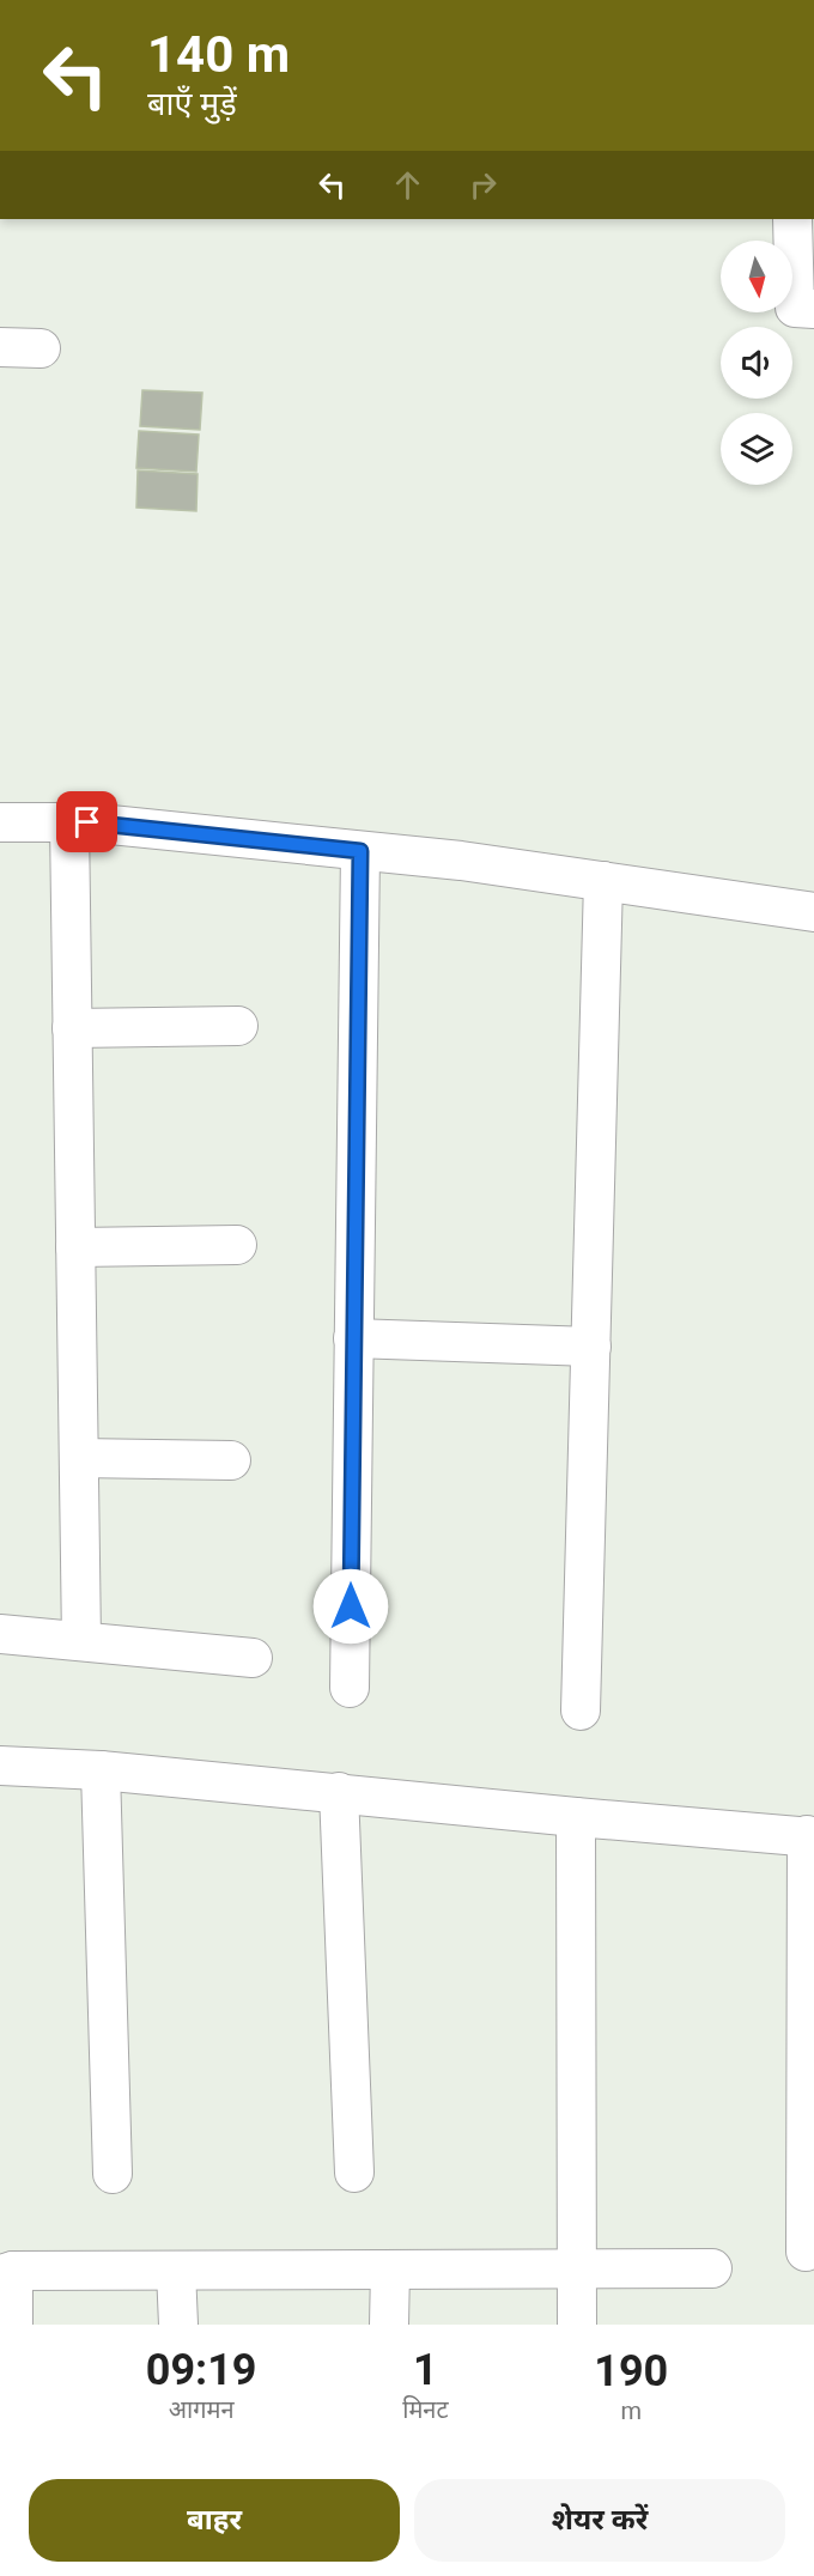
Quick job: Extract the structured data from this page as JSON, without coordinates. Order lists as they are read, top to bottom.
{
  "north": "bottom",
  "page": {
    "turn": ["140 m", "बाएँ मुड़ें"],
    "eta": [
      "09:19",
      "आगमन",
      "1",
      "मिनट",
      "190",
      "m"
    ],
    "buttons": ["बाहर", "शेयर करें"]
  }
}
